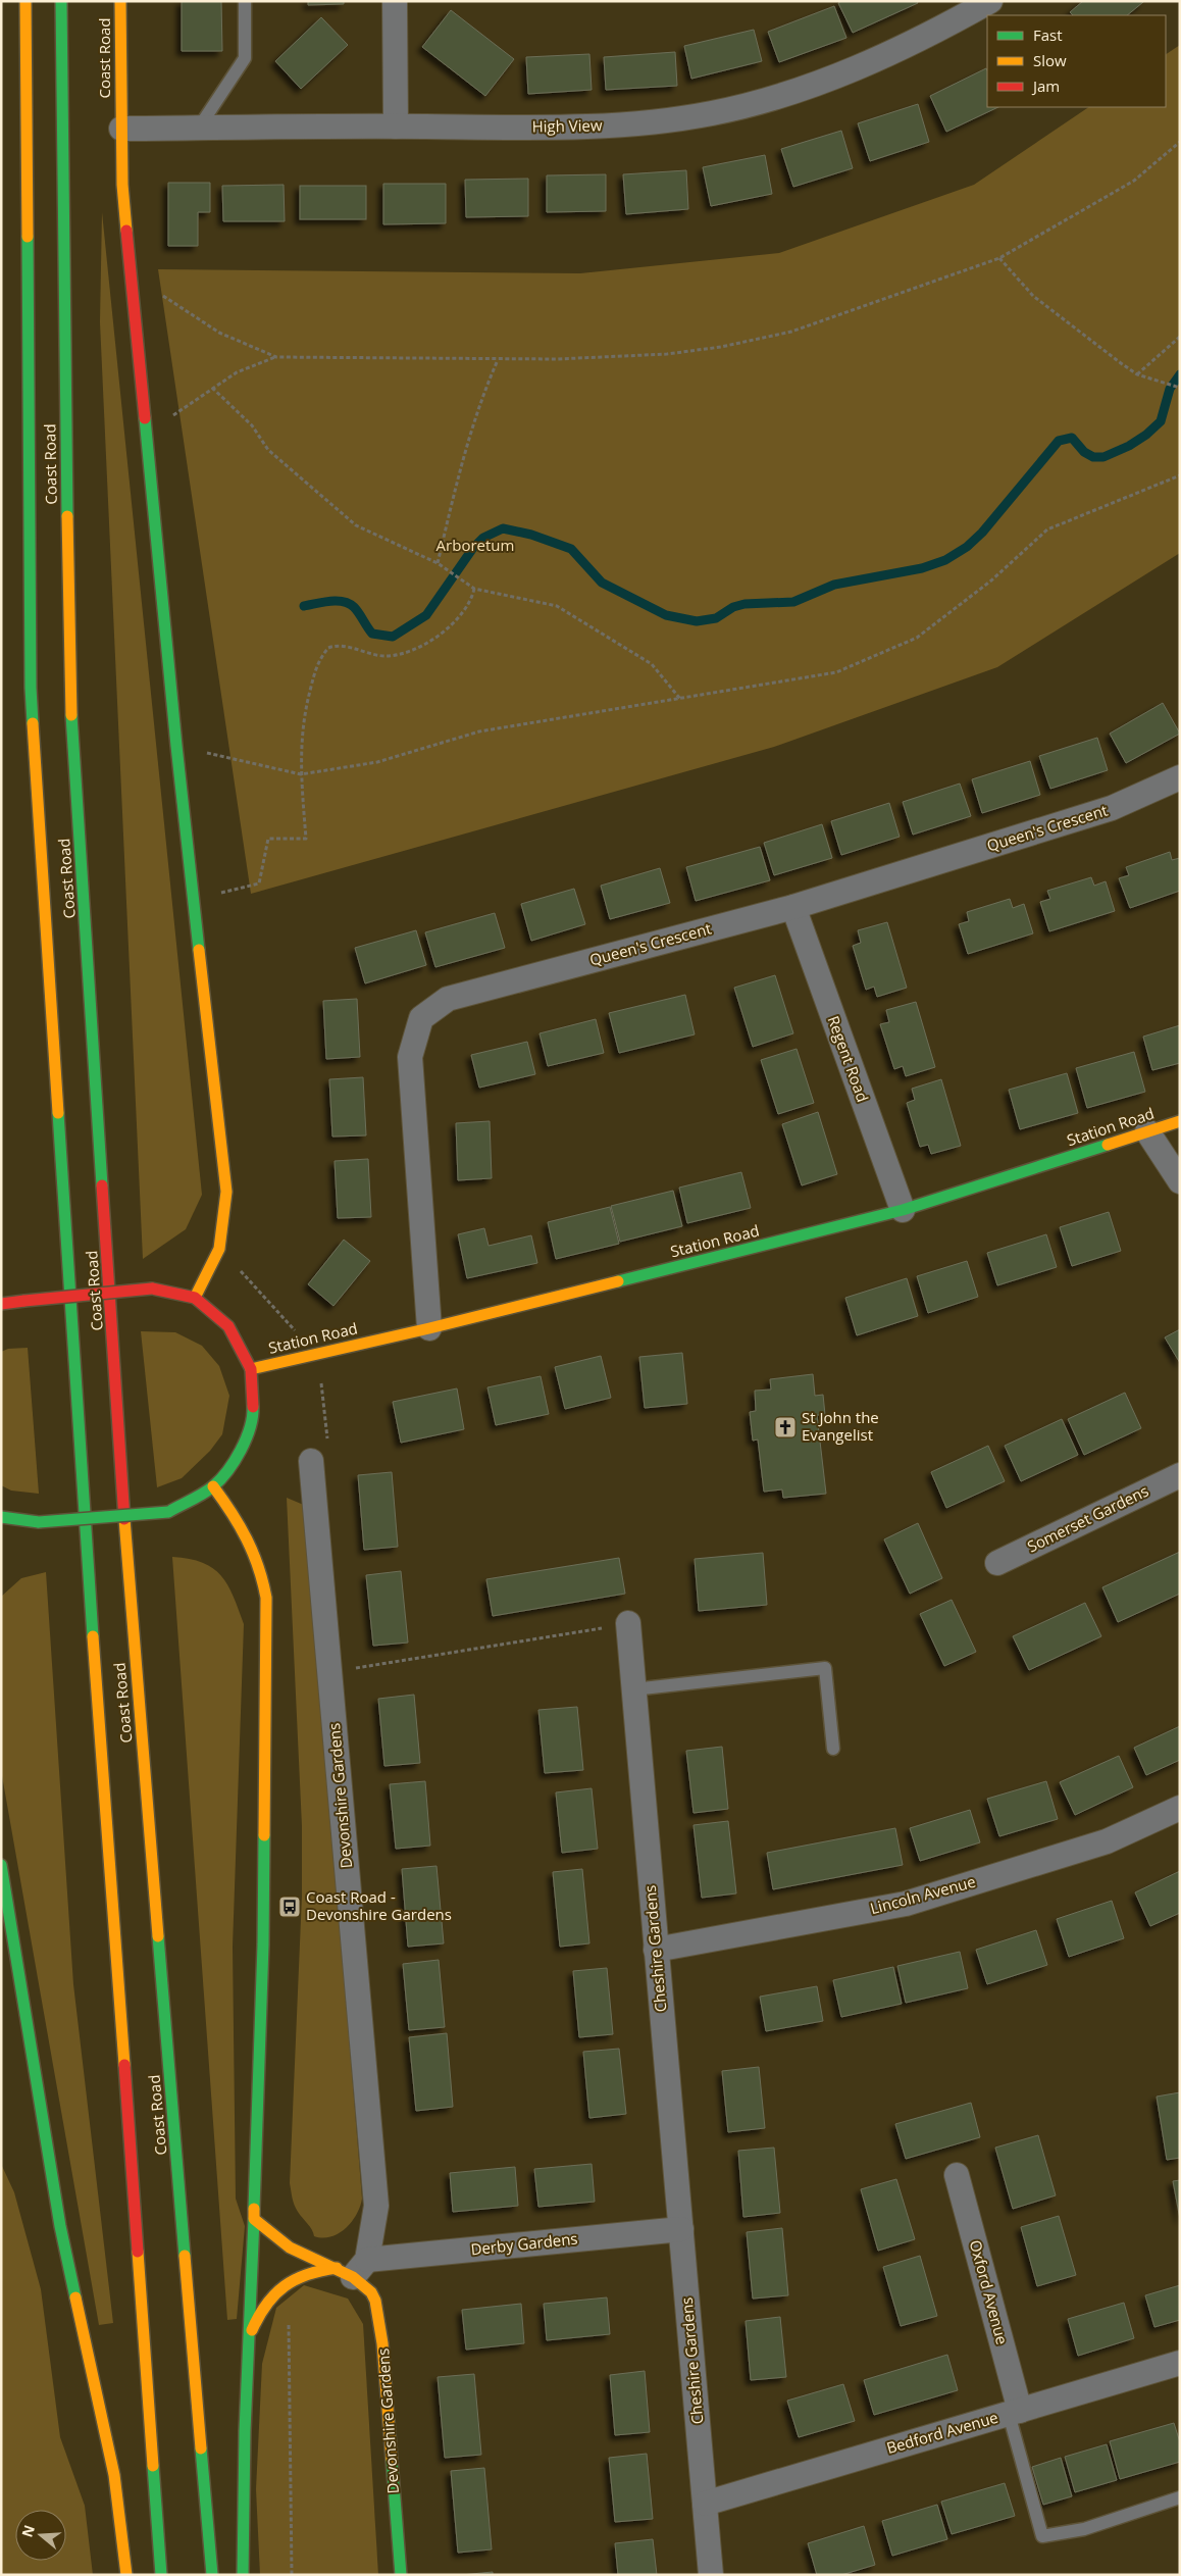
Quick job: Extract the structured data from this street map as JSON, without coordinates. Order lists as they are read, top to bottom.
{
  "streets": {
    "main road": ["Coast Road", "Station Road", "Devonshire Gardens"],
    "street": [
      "High View",
      "Queen's Crescent",
      "Regent Road",
      "Somerset Gardens",
      "Lincoln Avenue",
      "Cheshire Gardens",
      "Derby Gardens",
      "Oxford Avenue",
      "Bedford Avenue"
    ]
  },
  "crossings": [
    ["Coast Road", "High View"],
    ["Queen's Crescent", "Regent Road"],
    ["Queen's Crescent", "Station Road"],
    ["Regent Road", "Station Road"],
    ["Devonshire Gardens", "Derby Gardens"],
    ["Lincoln Avenue", "Cheshire Gardens"],
    ["Cheshire Gardens", "Derby Gardens"],
    ["Cheshire Gardens", "Bedford Avenue"],
    ["Oxford Avenue", "Bedford Avenue"]
  ],
  "parks": ["Arboretum"],
  "places": {
    "church": ["St John the Evangelist"],
    "bus stop": ["Coast Road - Devonshire Gardens"]
  },
  "legend": ["Fast", "Slow", "Jam"],
  "north": "left"
}
